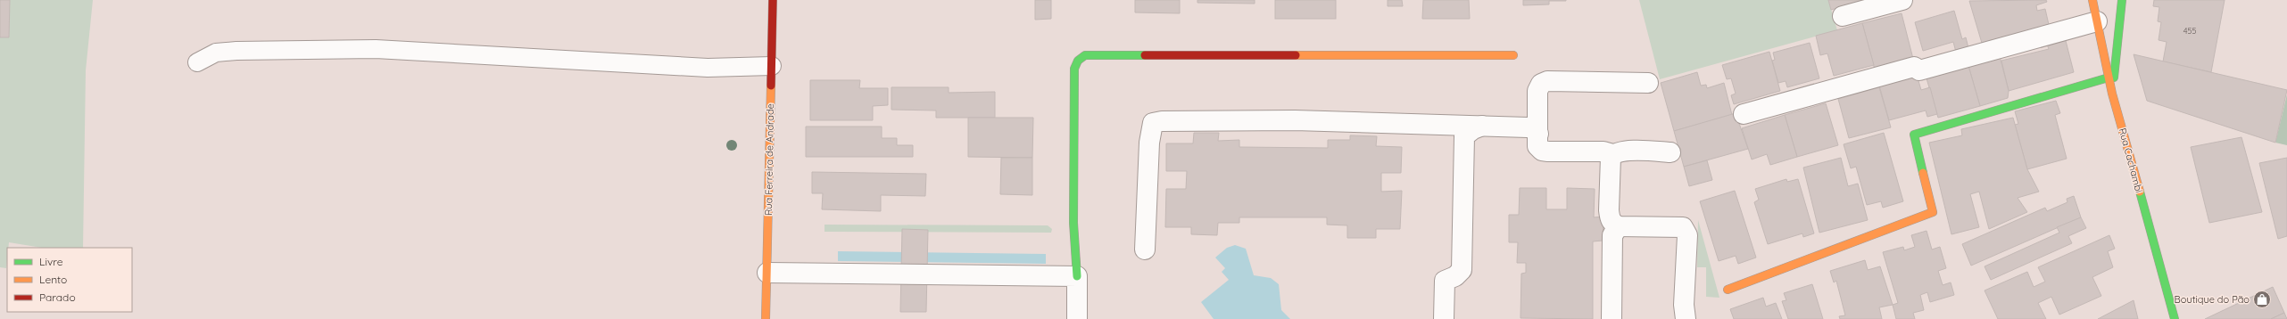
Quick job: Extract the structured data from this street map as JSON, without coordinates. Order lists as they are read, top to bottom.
{
  "streets": {
    "street": ["Rua Ferreira de Andrade", "Rua Cachambi"]
  },
  "places": {
    "shop": ["Boutique do Pão"]
  },
  "house_numbers": ["455"],
  "legend": ["Livre", "Lento", "Parado"]
}
